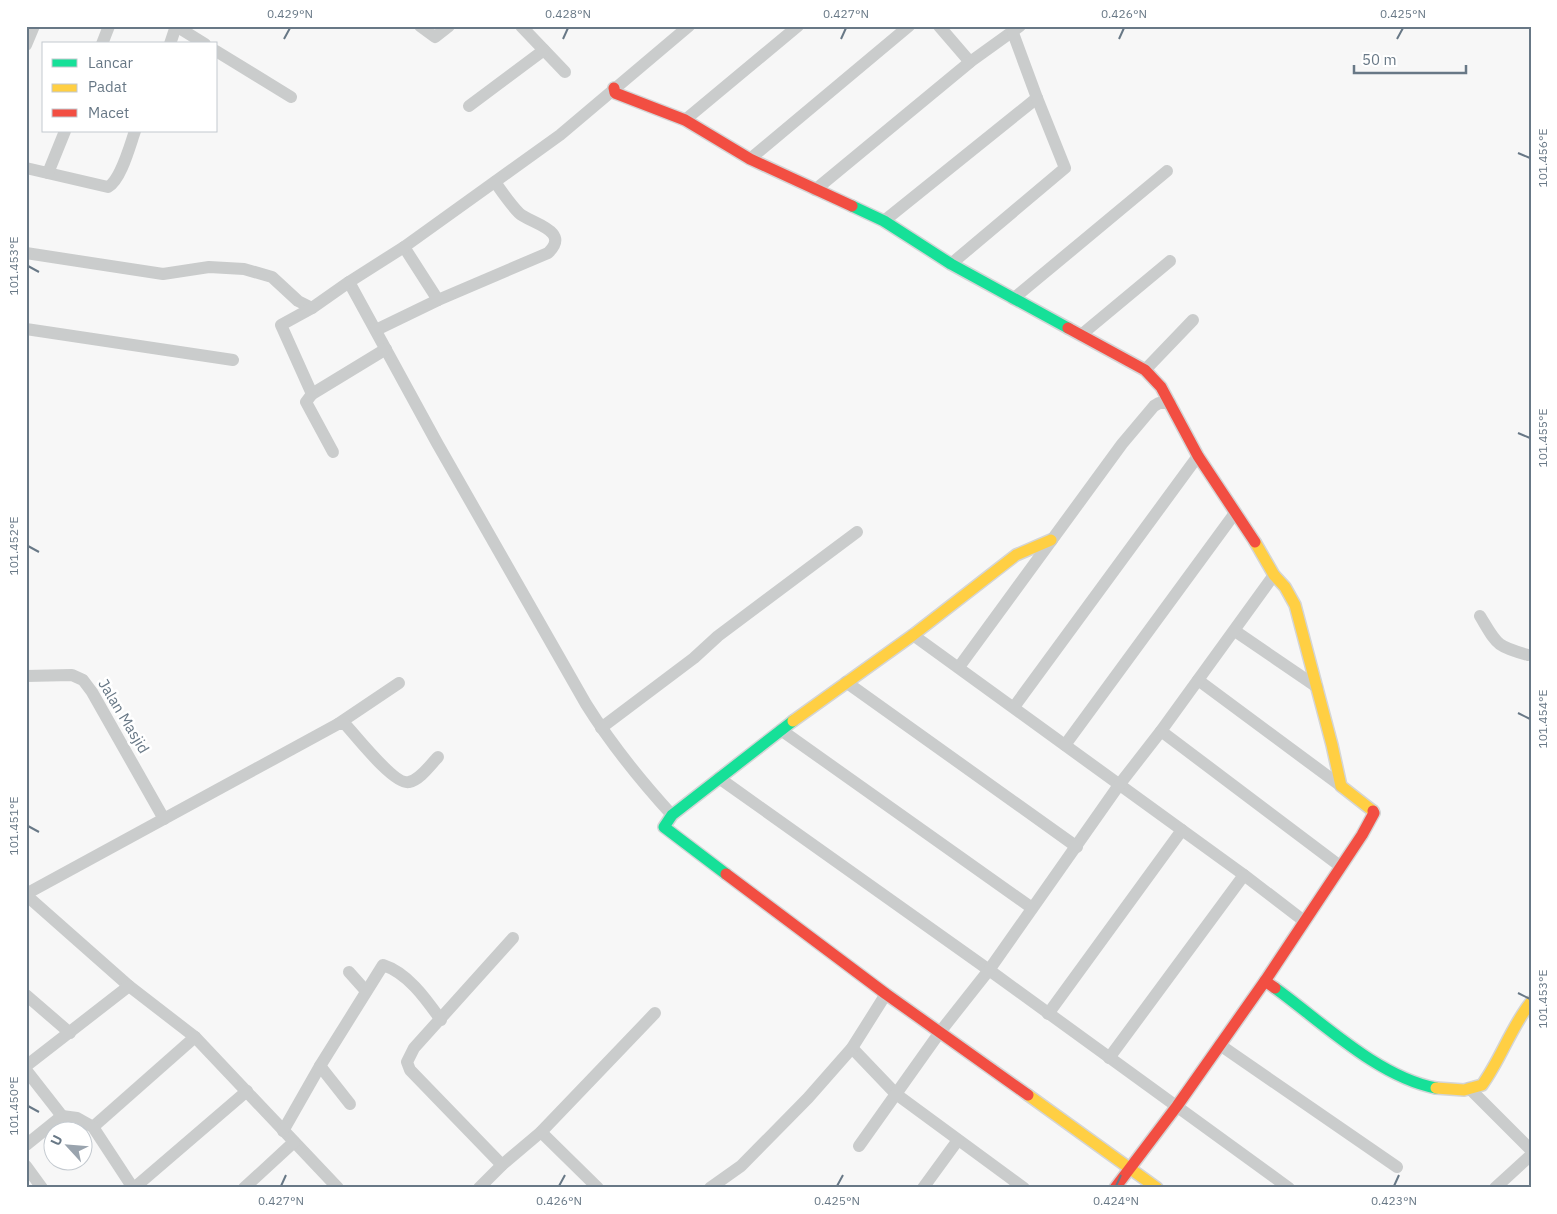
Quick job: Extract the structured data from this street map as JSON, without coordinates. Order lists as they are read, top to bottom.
{
  "streets": {
    "street": ["Jalan Masjid"]
  },
  "legend": ["Lancar", "Padat", "Macet"],
  "scale_bar": "50 m",
  "north": "top left",
  "coordinates": [
    "0.429°N",
    "0.428°N",
    "0.427°N",
    "0.426°N",
    "0.425°N",
    "101.456°E",
    "101.453°E",
    "101.455°E",
    "101.452°E",
    "101.454°E",
    "101.451°E",
    "101.450°E",
    "0.424°N",
    "0.423°N"
  ]
}
